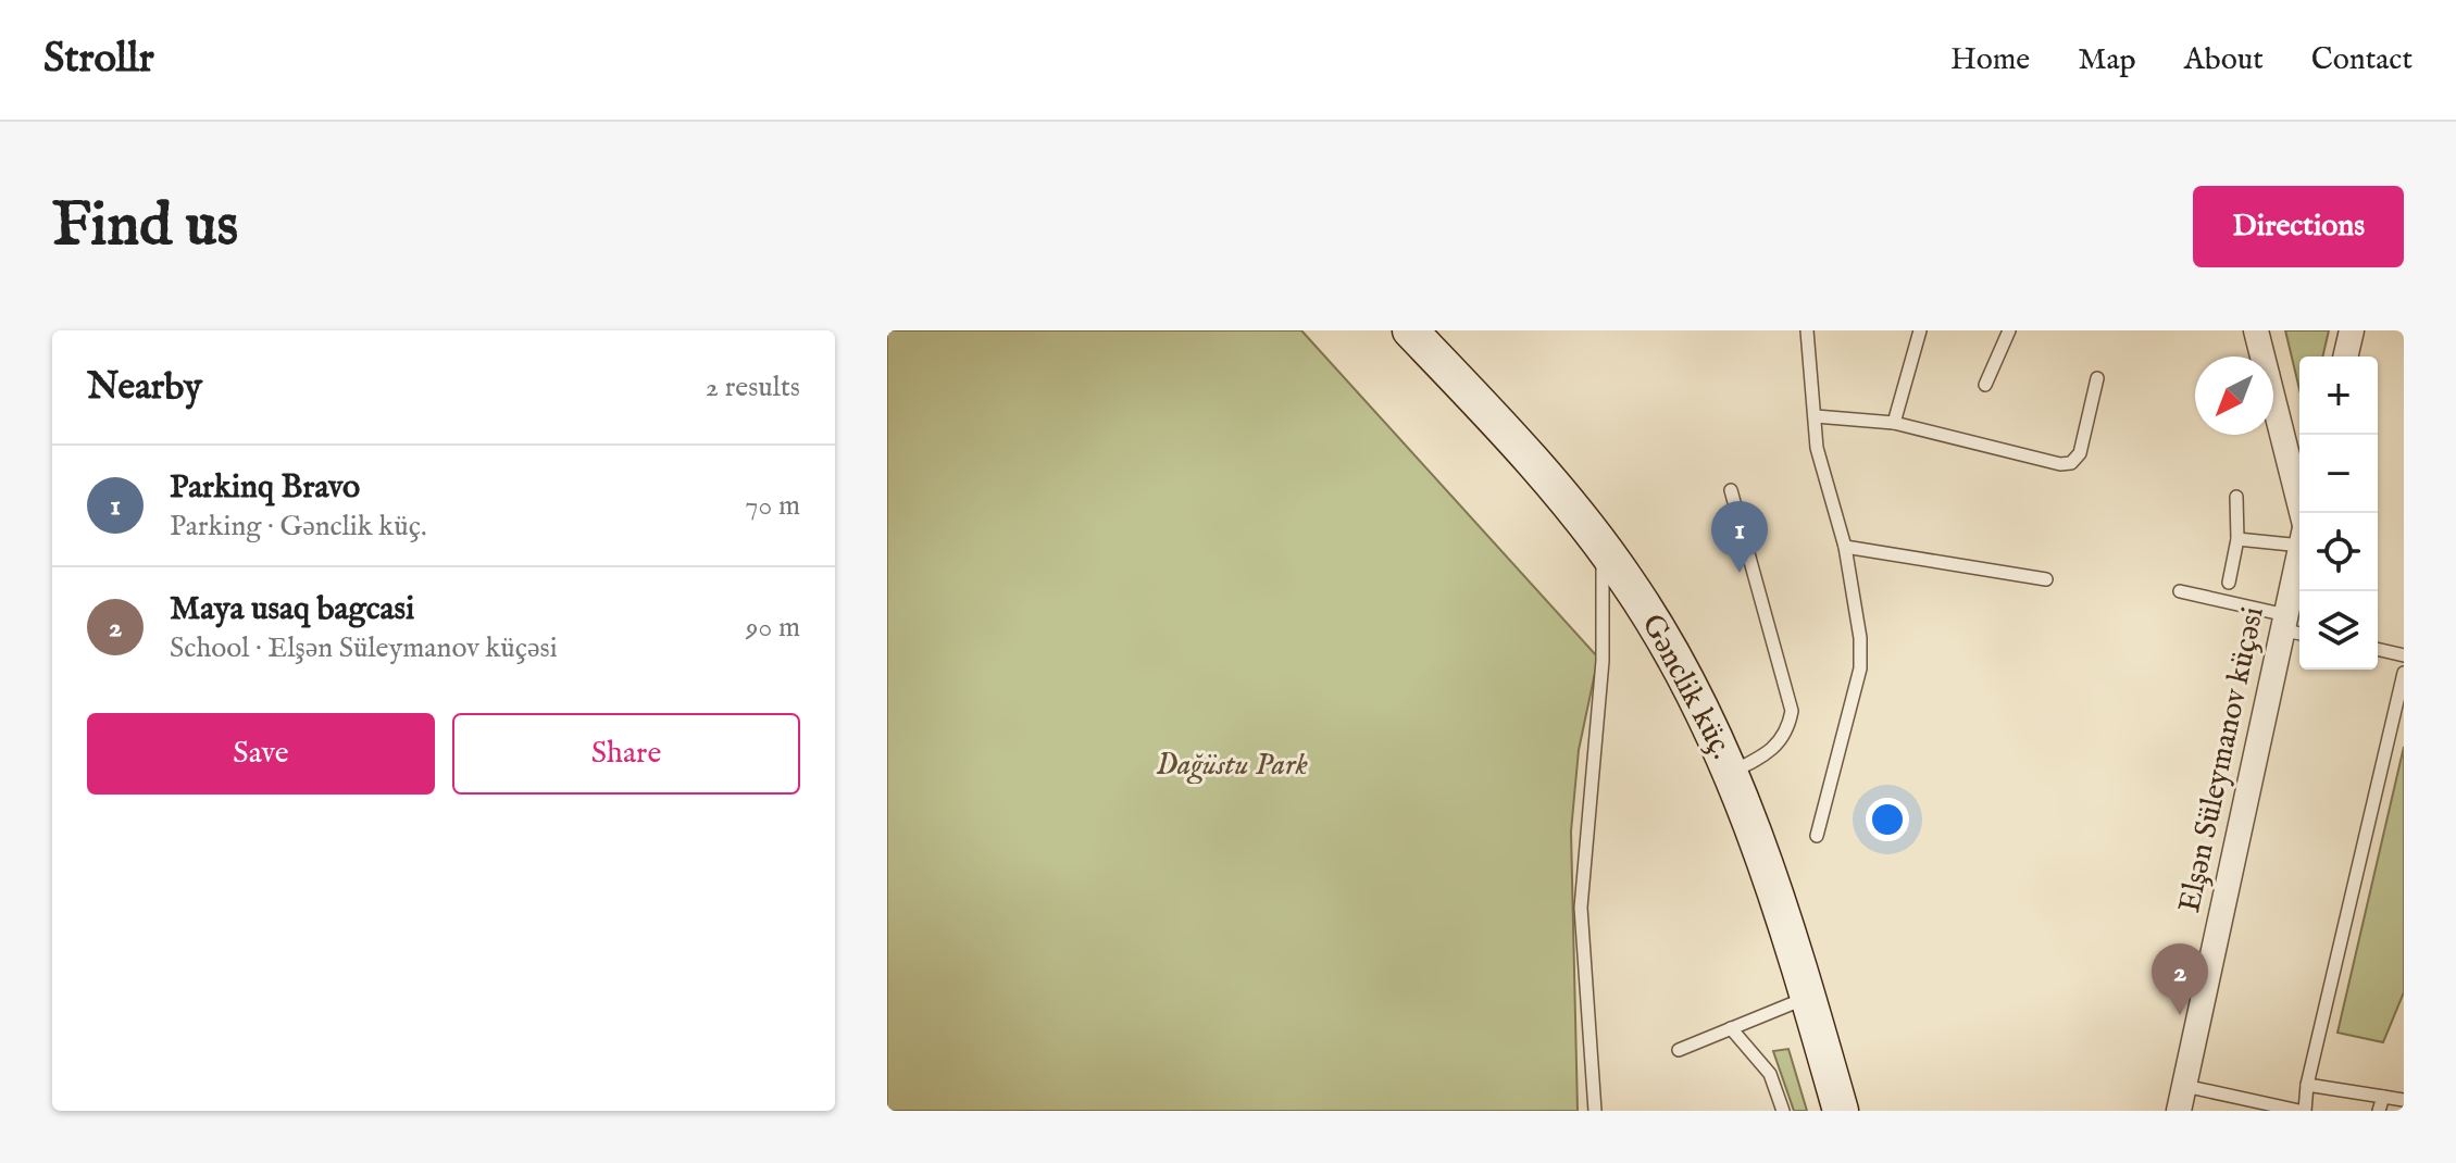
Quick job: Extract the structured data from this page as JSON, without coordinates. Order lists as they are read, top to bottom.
{
  "streets": {
    "main road": ["Gənclik küç."],
    "street": ["Elşən Süleymanov küçəsi"]
  },
  "parks": ["Dağüstu Park"],
  "north": "bottom left",
  "page": {
    "header": "Strollr",
    "nav": [
      "Home",
      "Map",
      "About",
      "Contact"
    ],
    "buttons": [
      "Directions",
      ["Save", "Share"]
    ],
    "title": "Find us",
    "heading": ["Nearby", "2 results"],
    "map_buttons": ["+", "−"],
    "list": [
      {
        "mark": "1",
        "name": "Parkinq Bravo",
        "note": "Parking · Gənclik küç.",
        "value": "70 m"
      },
      {
        "mark": "2",
        "name": "Maya usaq bagcasi",
        "note": "School · Elşən Süleymanov küçəsi",
        "value": "90 m"
      }
    ],
    "pins": ["1", "2"]
  }
}
